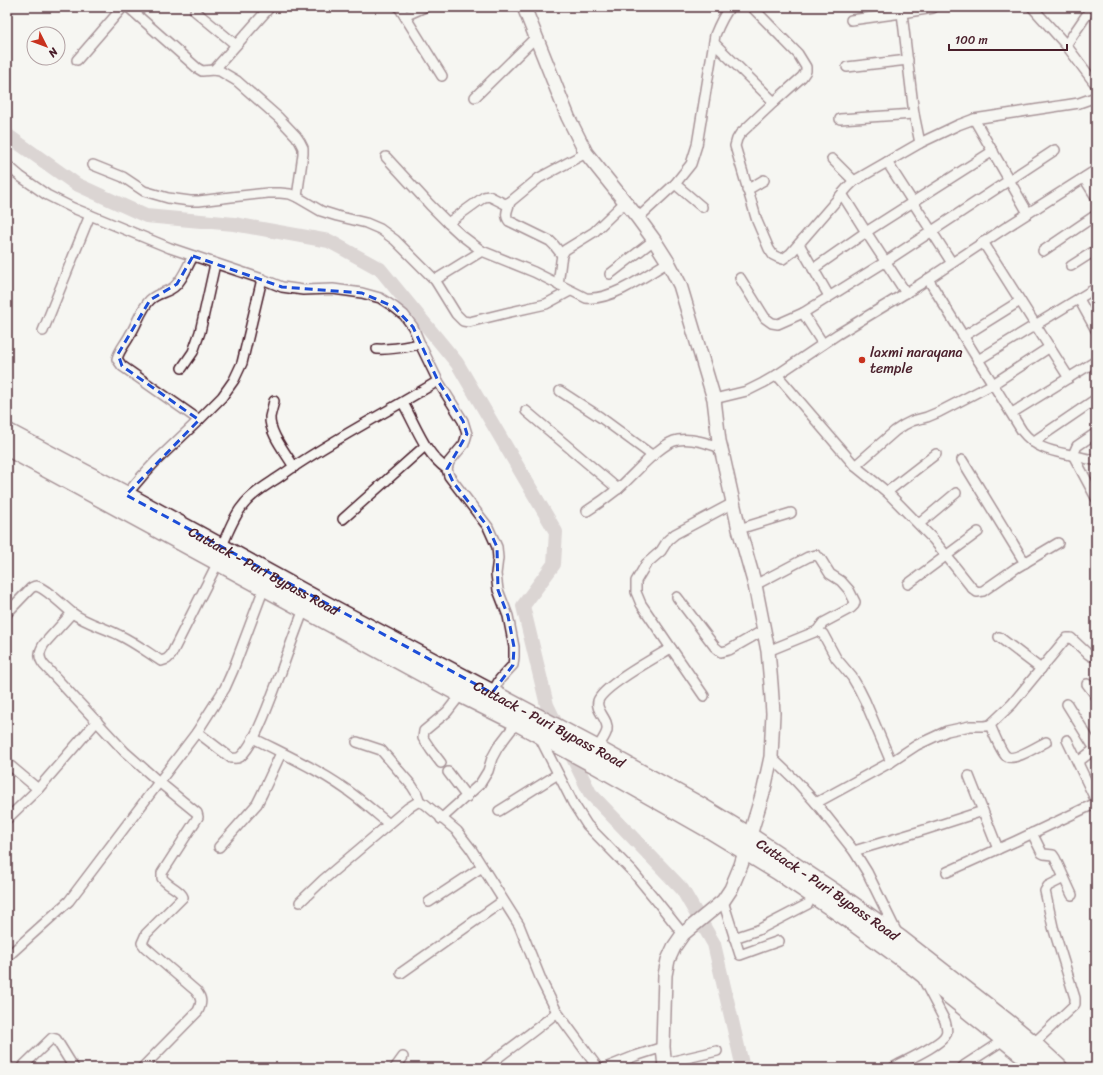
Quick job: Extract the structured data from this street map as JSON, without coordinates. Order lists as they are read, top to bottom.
{
  "streets": {
    "highway": ["Cuttack - Puri Bypass Road"]
  },
  "places": ["laxmi narayana temple"],
  "scale_bar": "100 m",
  "north": "bottom right"
}
